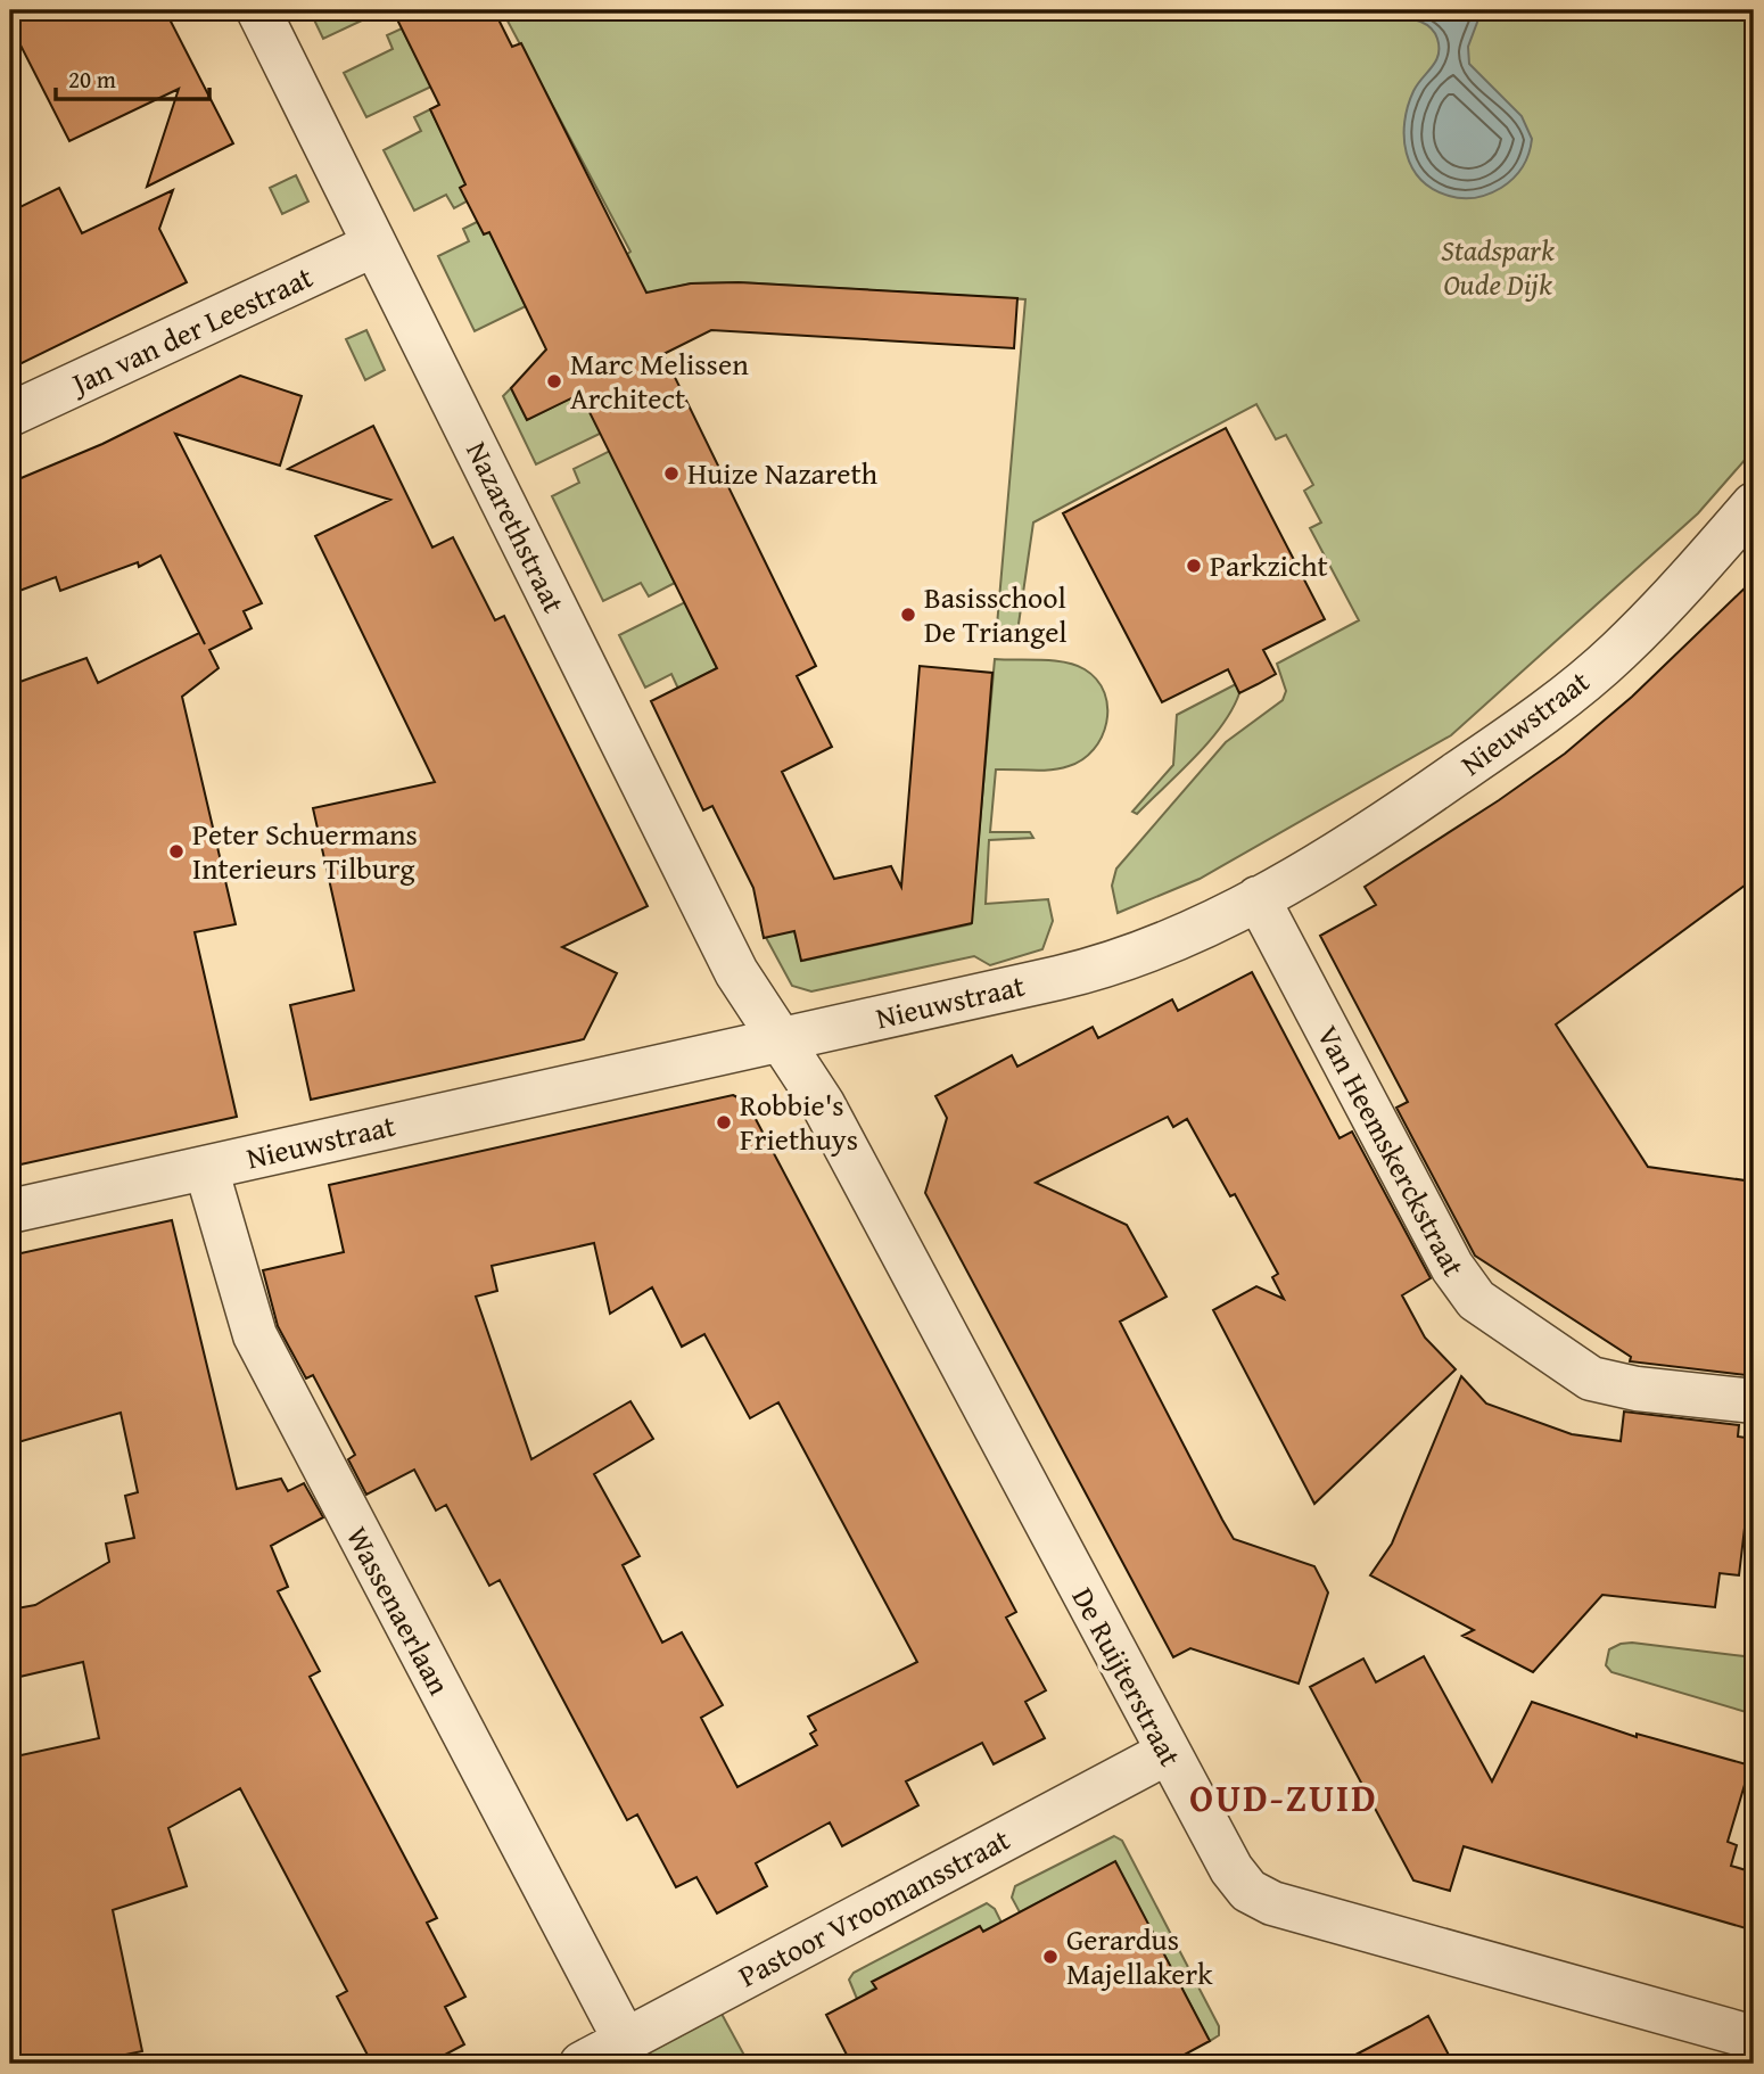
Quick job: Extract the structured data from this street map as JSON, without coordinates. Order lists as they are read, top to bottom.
{
  "streets": {
    "street": [
      "Jan van der Leestraat",
      "Nazarethstraat",
      "Nieuwstraat",
      "Van Heemskerckstraat",
      "Wassenaerlaan",
      "De Ruijterstraat",
      "Pastoor Vroomansstraat"
    ]
  },
  "crossings": [
    ["Jan van der Leestraat", "Nazarethstraat"],
    ["Nazarethstraat", "Nieuwstraat"],
    ["Nazarethstraat", "De Ruijterstraat"],
    ["Nieuwstraat", "Van Heemskerckstraat"],
    ["Nieuwstraat", "Wassenaerlaan"],
    ["Nieuwstraat", "De Ruijterstraat"],
    ["Wassenaerlaan", "Pastoor Vroomansstraat"],
    ["De Ruijterstraat", "Pastoor Vroomansstraat"]
  ],
  "districts": ["OUD-ZUID"],
  "parks": ["Stadspark Oude Dijk"],
  "places": [
    "Marc Melissen Architect",
    "Huize Nazareth",
    "Parkzicht",
    "Basisschool De Triangel",
    "Peter Schuermans Interieurs Tilburg",
    "Robbie's Friethuys",
    "Gerardus Majellakerk"
  ],
  "scale_bar": "20 m"
}
